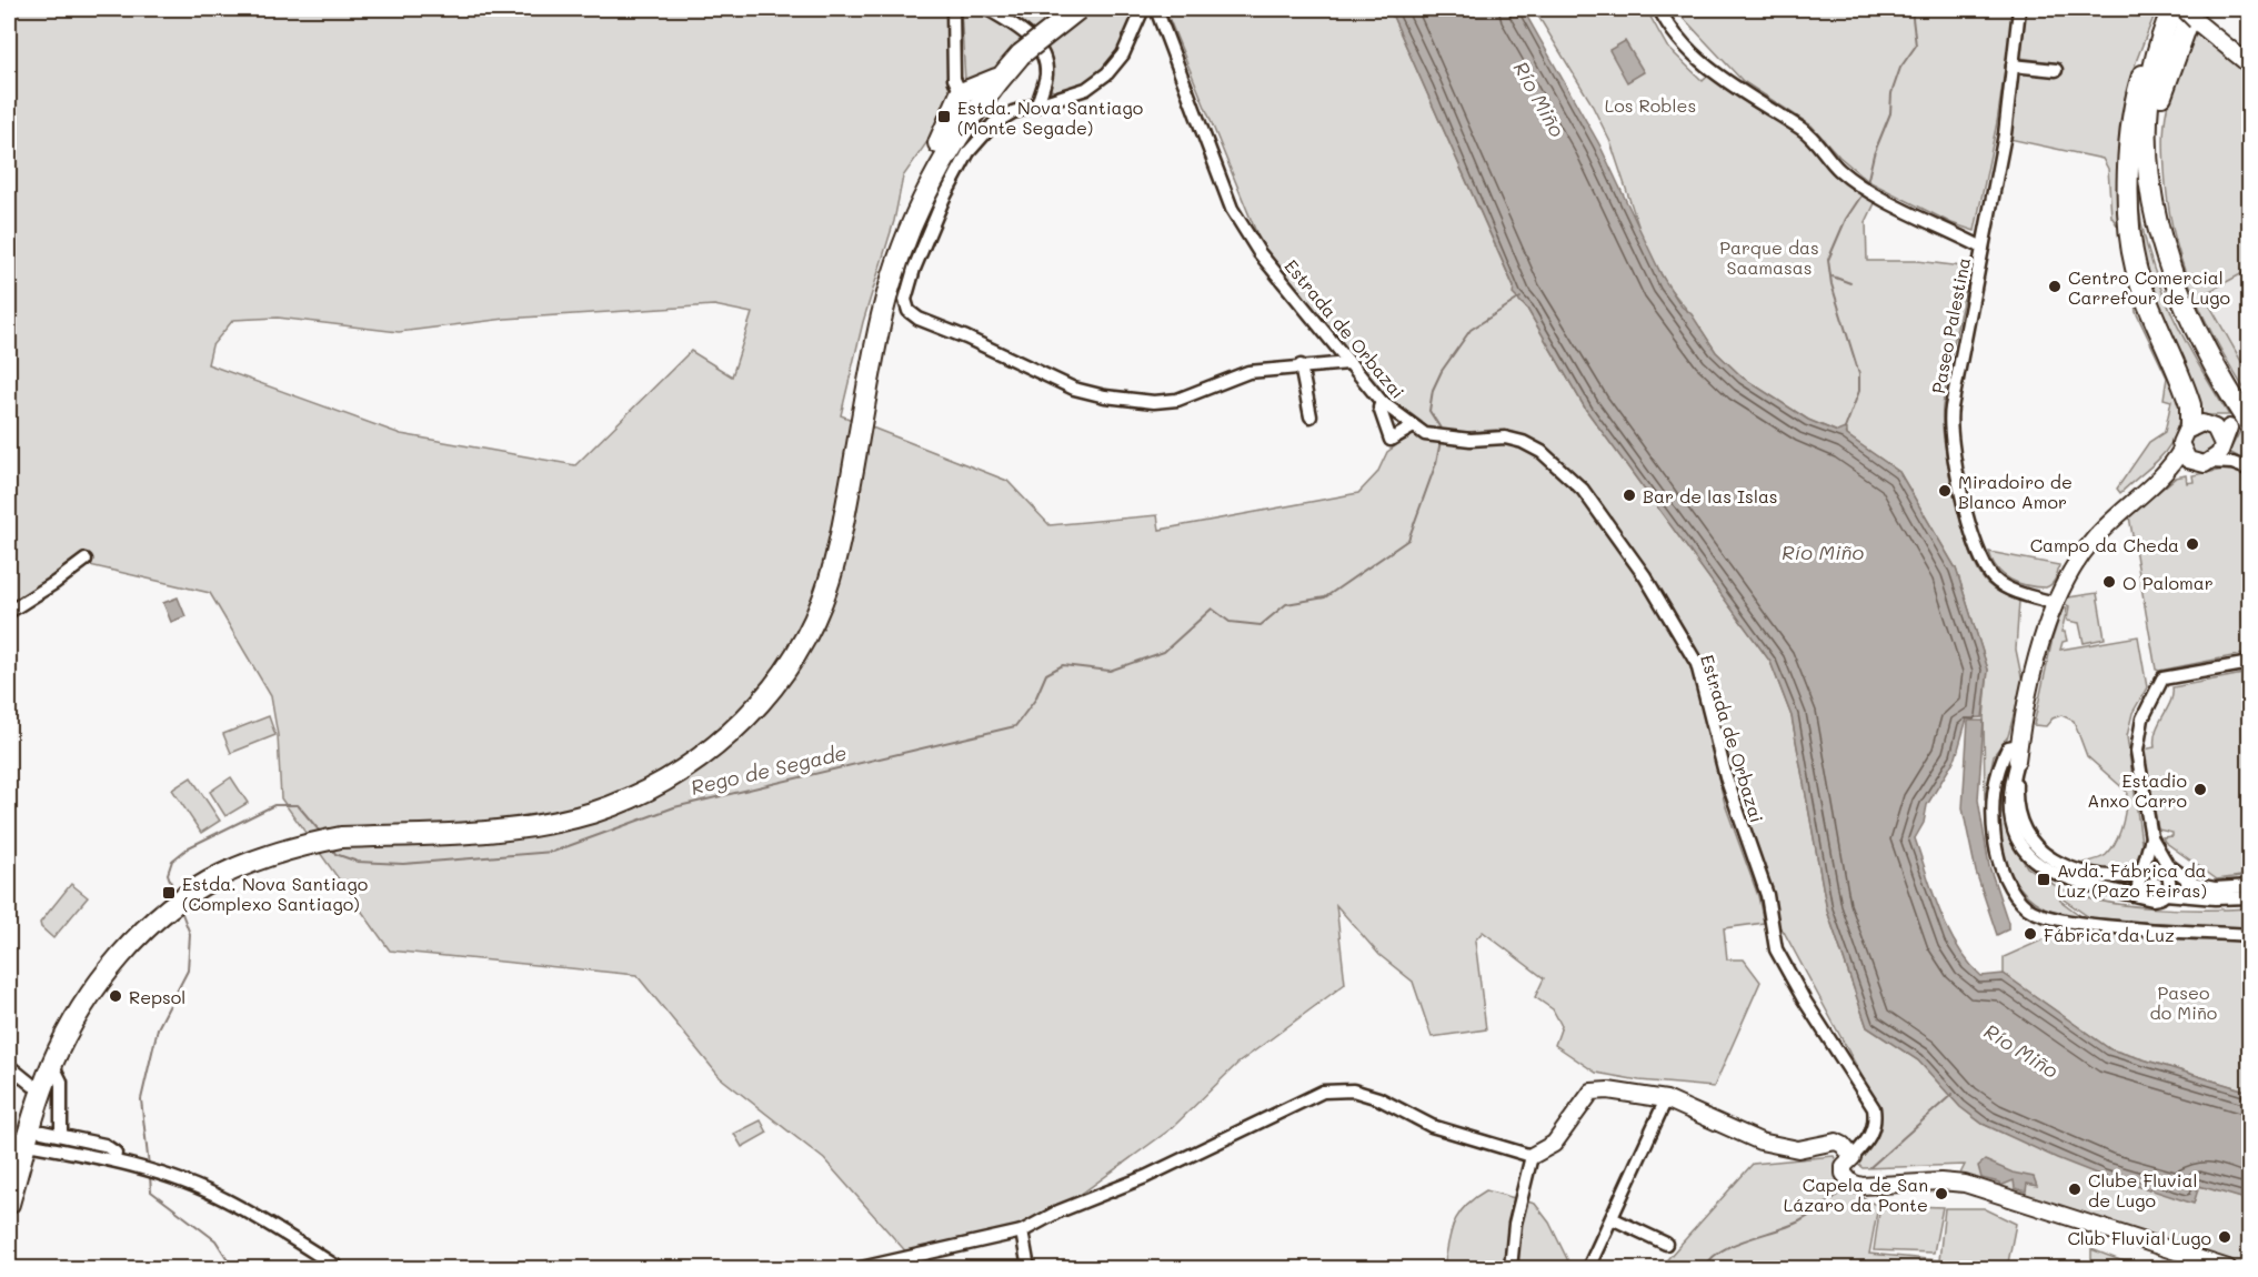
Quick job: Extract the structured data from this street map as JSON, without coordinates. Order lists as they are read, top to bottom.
{
  "streets": {
    "street": ["Paseo Palestina", "Estrada de Orbazai"]
  },
  "water": ["Río Miño", "Rego de Segade"],
  "parks": ["Los Robles", "Parque das Saamasas", "Paseo do Miño"],
  "places": {
    "transit": ["Estda. Nova Santiago (Monte Segade)", "Avda. Fábrica da Luz (Pazo Feiras)", "Estda. Nova Santiago (Complexo Santiago)"],
    "other": [
      "Centro Comercial Carrefour de Lugo",
      "Miradoiro de Blanco Amor",
      "Bar de las Islas",
      "Campo da Cheda",
      "O Palomar",
      "Estadio Anxo Carro",
      "Fábrica da Luz",
      "Repsol",
      "Clube Fluvial de Lugo",
      "Capela de San Lázaro da Ponte",
      "Club Fluvial Lugo"
    ]
  }
}
